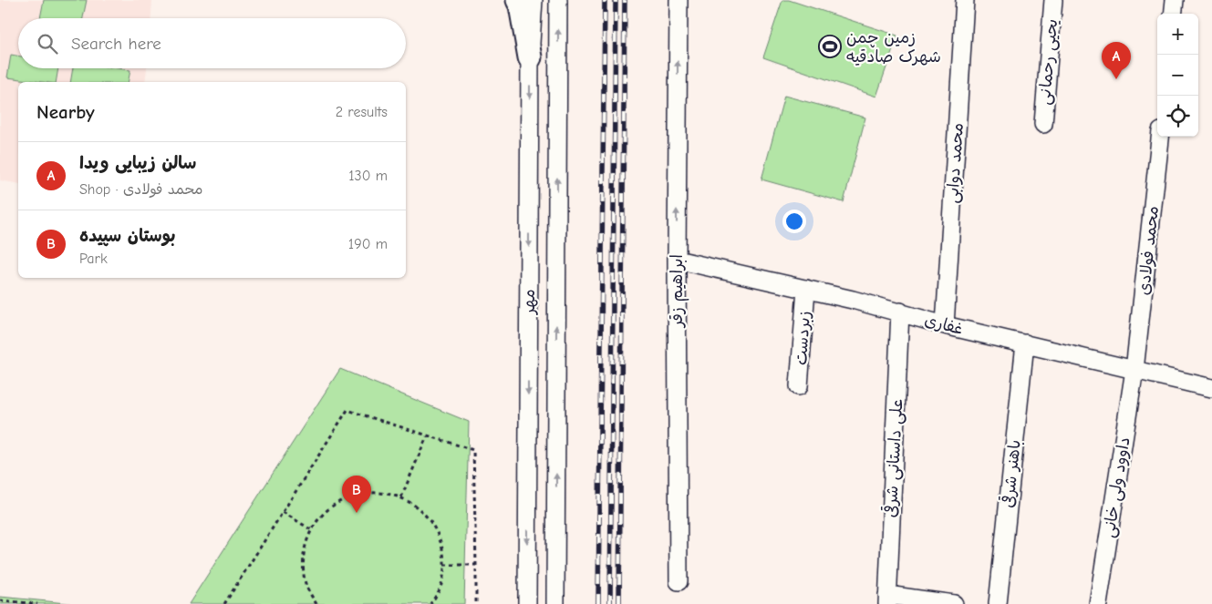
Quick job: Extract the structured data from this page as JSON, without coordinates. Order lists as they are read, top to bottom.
{
  "streets": {
    "street": [
      "یحیی رحمانی",
      "محمد دوابی",
      "محمد فولادی",
      "ابراهیم زقر",
      "مهر",
      "غفاری",
      "زبردست",
      "علی داستانی شرقی",
      "باهنر شرقی",
      "داوود ولی خانی"
    ]
  },
  "crossings": [
    ["محمد دوابی", "غفاری"],
    ["محمد فولادی", "غفاری"],
    ["محمد فولادی", "داوود ولی خانی"],
    ["ابراهیم زقر", "غفاری"],
    ["غفاری", "زبردست"],
    ["غفاری", "علی داستانی شرقی"],
    ["غفاری", "باهنر شرقی"],
    ["غفاری", "داوود ولی خانی"]
  ],
  "one_way": ["ابراهیم زقر"],
  "places": {
    "sports": ["زمین چمن شهرک صادقیه"]
  },
  "page": {
    "map_buttons": ["+", "−"],
    "search": "Search here",
    "pins": ["A", "B"],
    "heading": ["Nearby", "2 results"],
    "list": [
      {
        "mark": "A",
        "name": "سالن زیبایی ویدا",
        "note": "Shop · محمد فولادی",
        "value": "130 m"
      },
      {
        "mark": "B",
        "name": "بوستان سپیده",
        "note": "Park",
        "value": "190 m"
      }
    ]
  }
}
